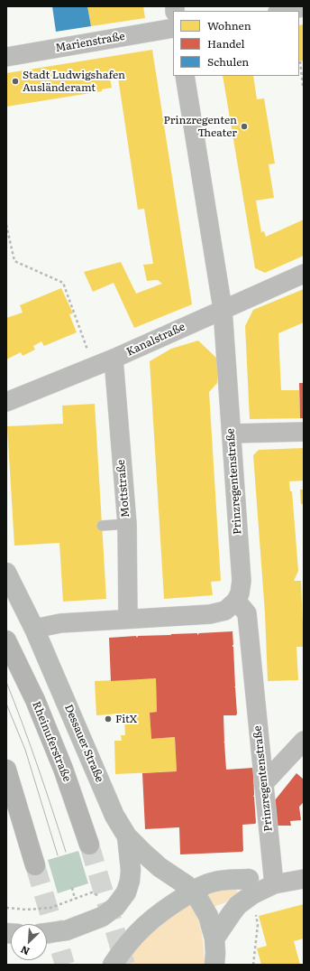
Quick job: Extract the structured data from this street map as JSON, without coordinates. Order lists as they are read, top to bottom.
{
  "streets": {
    "main road": ["Rheinuferstraße", "Dessauer Straße"],
    "street": [
      "Marienstraße",
      "Kanalstraße",
      "Prinzregentenstraße",
      "Mottstraße"
    ]
  },
  "crossings": [
    ["Kanalstraße", "Prinzregentenstraße"],
    ["Kanalstraße", "Mottstraße"]
  ],
  "places": ["Stadt Ludwigshafen Ausländeramt", "Prinzregenten Theater", "FitX"],
  "legend": ["Wohnen", "Handel", "Schulen"],
  "north": "bottom left"
}
